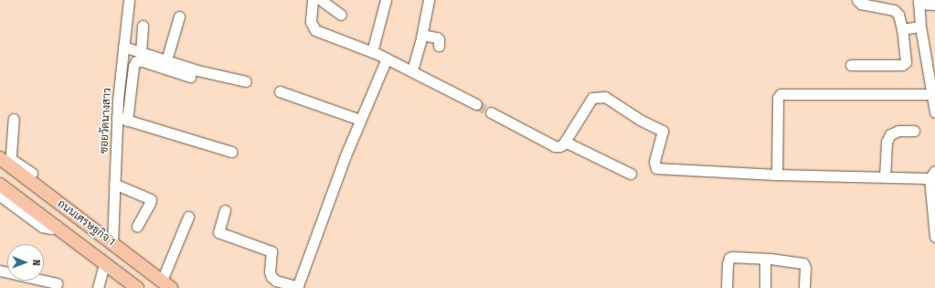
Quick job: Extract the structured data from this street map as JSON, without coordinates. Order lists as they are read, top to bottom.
{
  "streets": {
    "main road": ["ถนนเศรษฐกิจ 1"],
    "street": ["ซอยวัดนางสาว"]
  },
  "crossings": [
    ["ซอยวัดนางสาว", "ถนนเศรษฐกิจ 1"]
  ],
  "north": "right"
}
